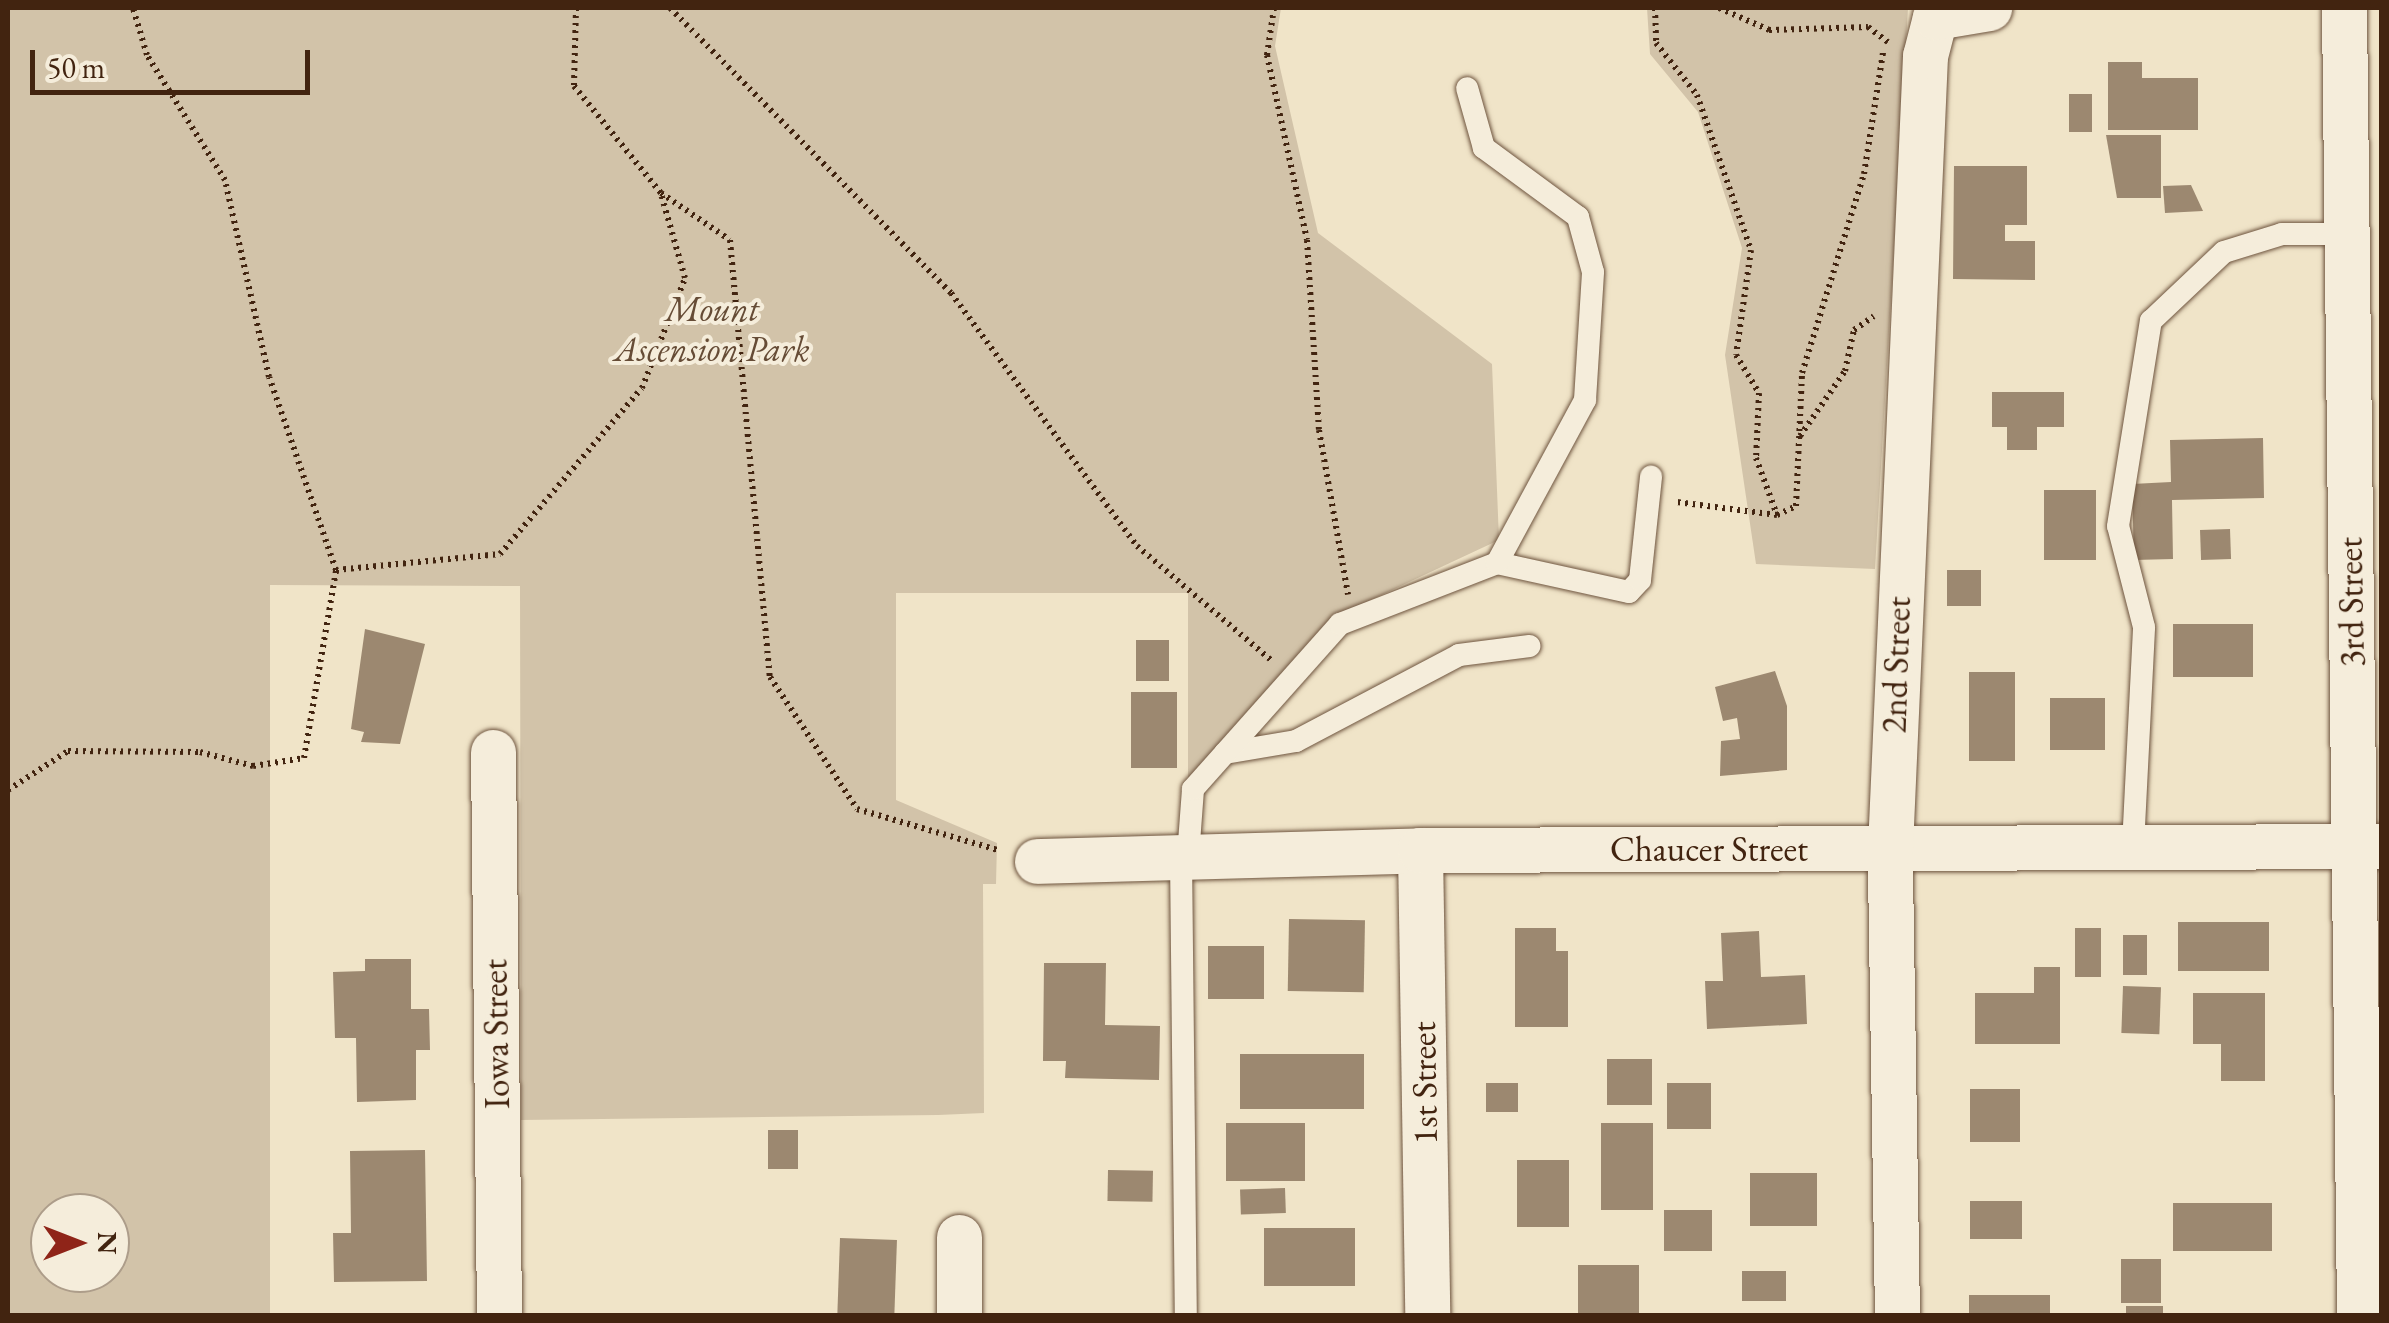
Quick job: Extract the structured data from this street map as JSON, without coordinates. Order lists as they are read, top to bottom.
{
  "streets": {
    "street": [
      "3rd Street",
      "2nd Street",
      "Chaucer Street",
      "Iowa Street",
      "1st Street"
    ]
  },
  "crossings": [
    ["3rd Street", "Chaucer Street"],
    ["2nd Street", "Chaucer Street"],
    ["Chaucer Street", "1st Street"]
  ],
  "parks": ["Mount Ascension Park"],
  "scale_bar": "50 m",
  "north": "right"
}
